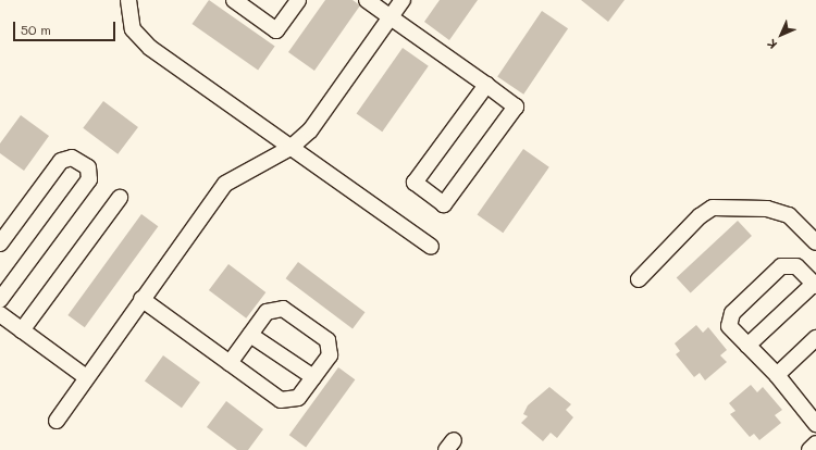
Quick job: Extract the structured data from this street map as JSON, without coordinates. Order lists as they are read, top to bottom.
{
  "scale_bar": "50 m",
  "north": "bottom left"
}
